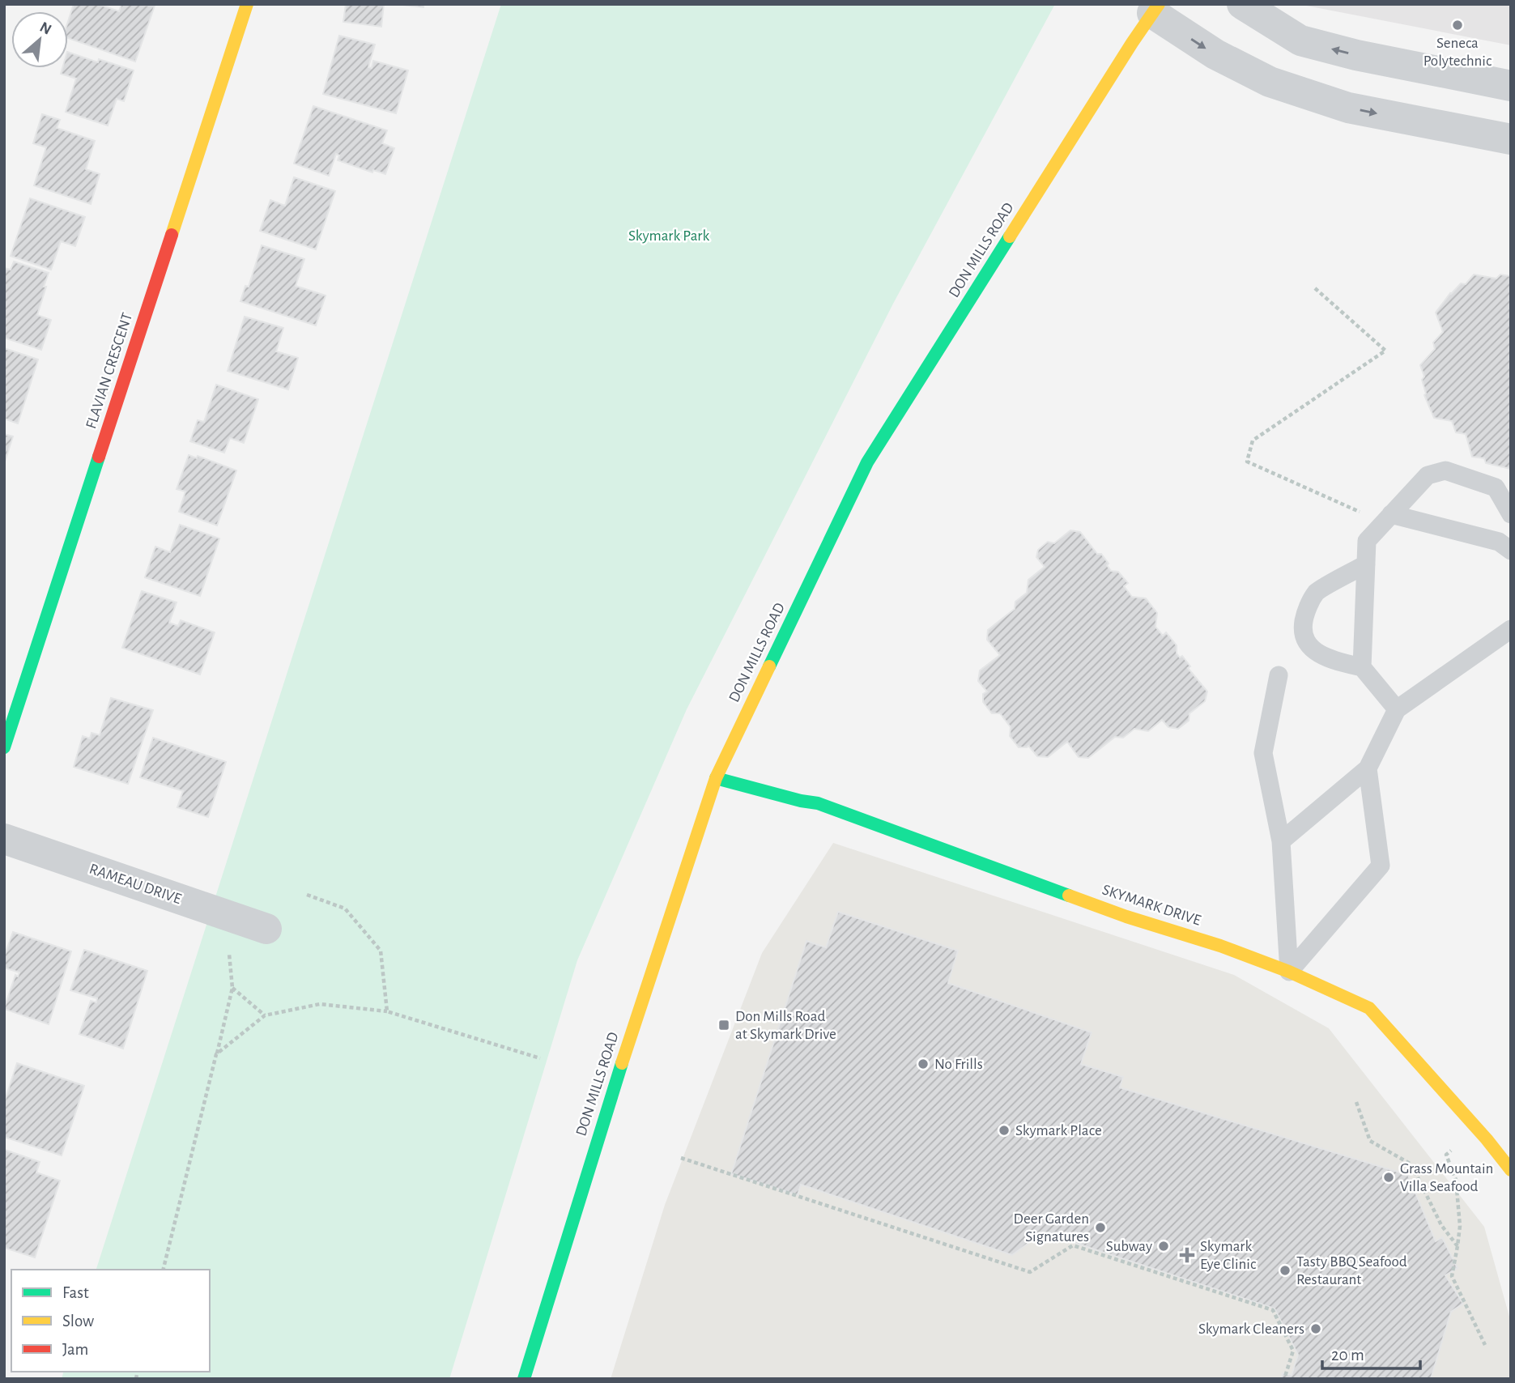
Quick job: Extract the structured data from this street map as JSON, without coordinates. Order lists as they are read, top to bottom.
{
  "streets": {
    "street": [
      "DON MILLS ROAD",
      "FLAVIAN CRESCENT",
      "RAMEAU DRIVE",
      "SKYMARK DRIVE"
    ]
  },
  "crossings": [
    ["DON MILLS ROAD", "SKYMARK DRIVE"]
  ],
  "parks": ["Skymark Park"],
  "places": {
    "other": [
      "Seneca Polytechnic",
      "No Frills",
      "Skymark Place",
      "Grass Mountain Villa Seafood",
      "Deer Garden Signatures",
      "Subway",
      "Tasty BBQ Seafood Restaurant",
      "Skymark Cleaners"
    ],
    "transit": ["Don Mills Road at Skymark Drive"],
    "health": ["Skymark Eye Clinic"]
  },
  "legend": ["Fast", "Slow", "Jam"],
  "scale_bar": "20 m",
  "north": "top right"
}
